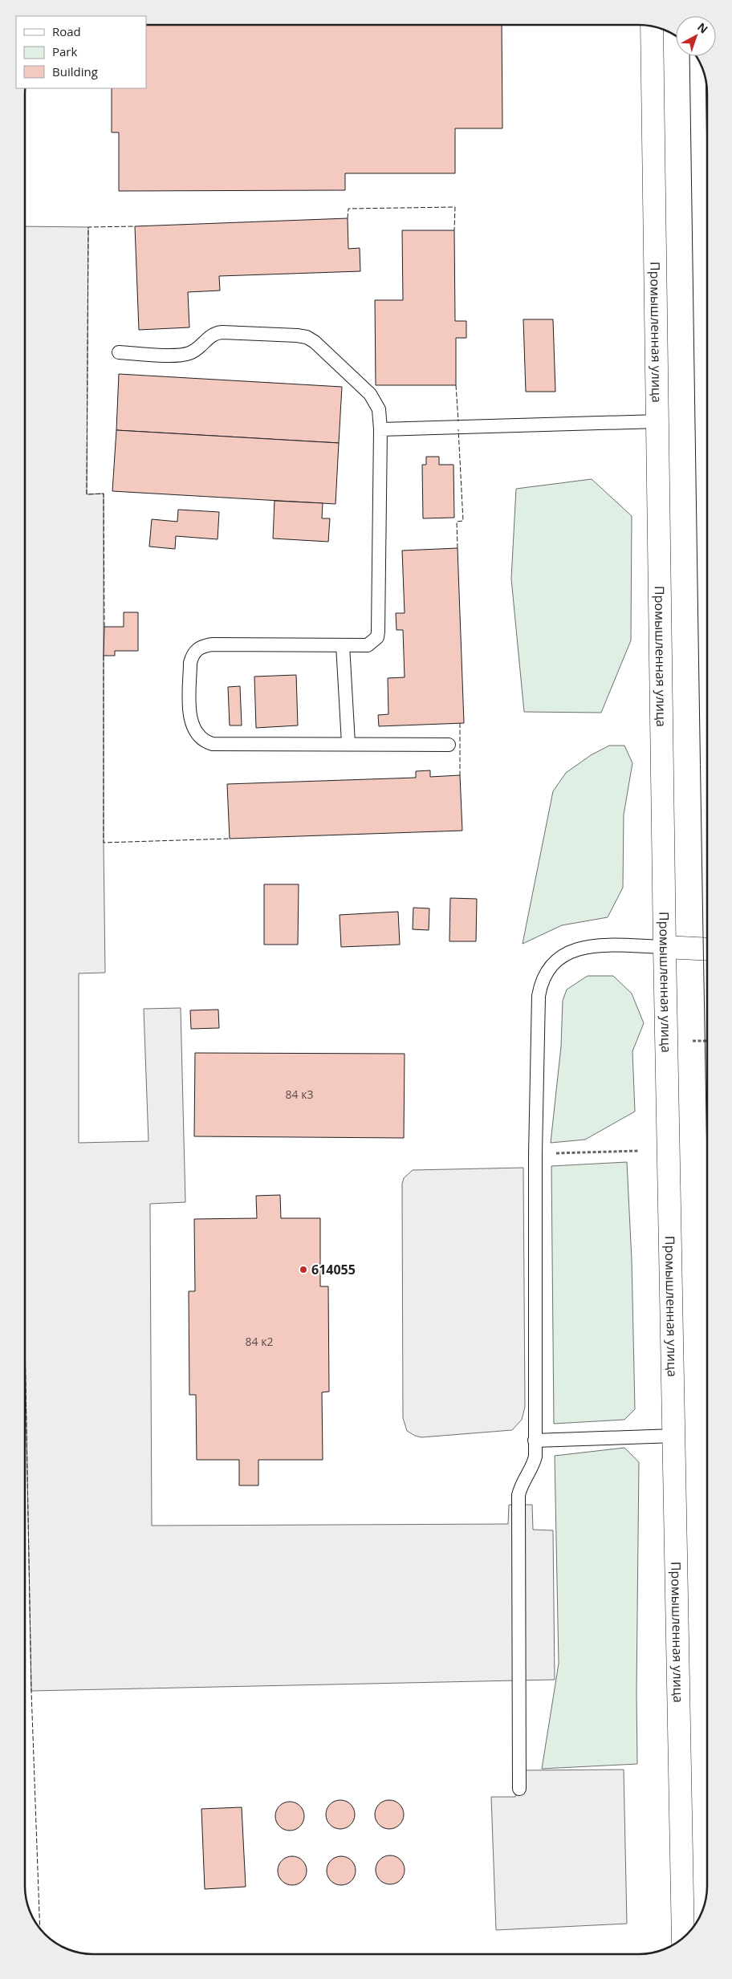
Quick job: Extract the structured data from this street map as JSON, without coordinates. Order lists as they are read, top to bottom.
{
  "streets": {
    "street": ["Промышленная улица"]
  },
  "places": ["614055"],
  "house_numbers": ["84 к3", "84 к2"],
  "legend": ["Road", "Park", "Building"],
  "north": "top right"
}
